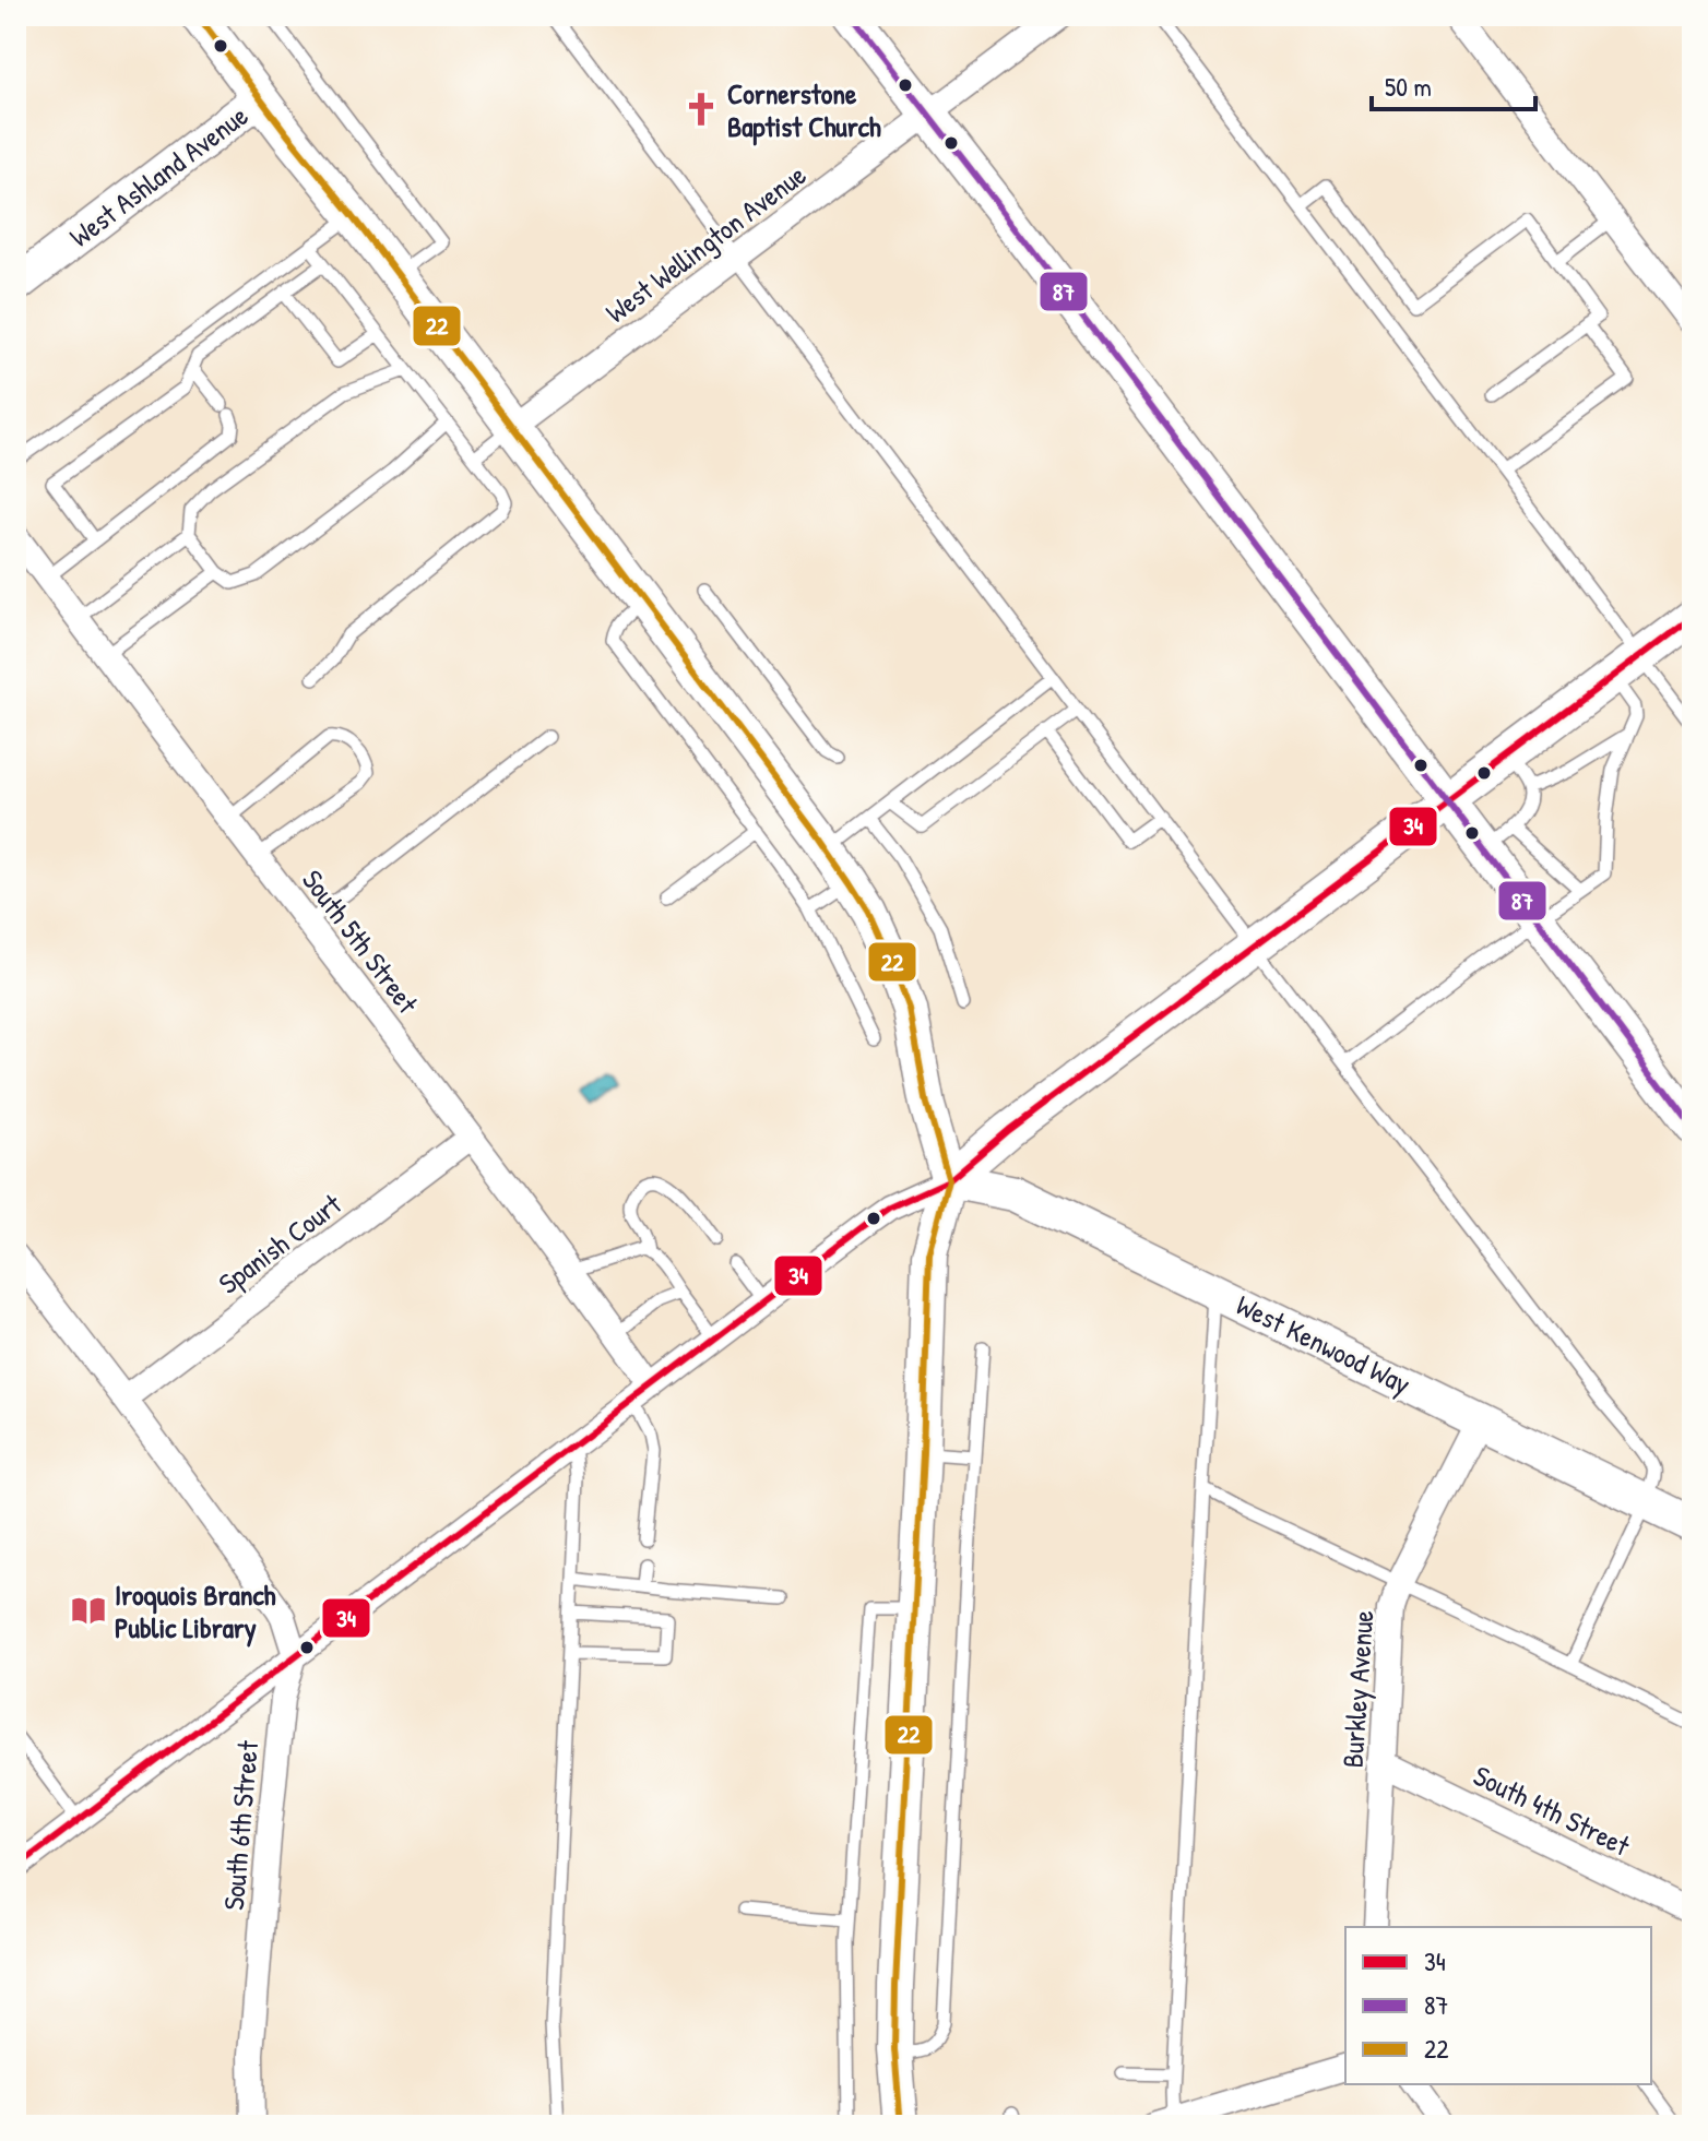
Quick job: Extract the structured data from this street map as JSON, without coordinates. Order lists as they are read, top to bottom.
{
  "streets": {
    "main road": ["West Ashland Avenue", "West Kenwood Way"],
    "street": [
      "West Wellington Avenue",
      "South 5th Street",
      "Spanish Court",
      "Burkley Avenue",
      "South 4th Street",
      "South 6th Street"
    ]
  },
  "crossings": [
    ["South 5th Street", "Spanish Court"],
    ["West Kenwood Way", "Burkley Avenue"],
    ["Burkley Avenue", "South 4th Street"]
  ],
  "places": {
    "church": ["Cornerstone Baptist Church"],
    "library": ["Iroquois Branch Public Library"]
  },
  "lines": ["transit line 87", "transit line 22", "transit line 34"],
  "legend": ["34", "87", "22"],
  "scale_bar": "50 m"
}
